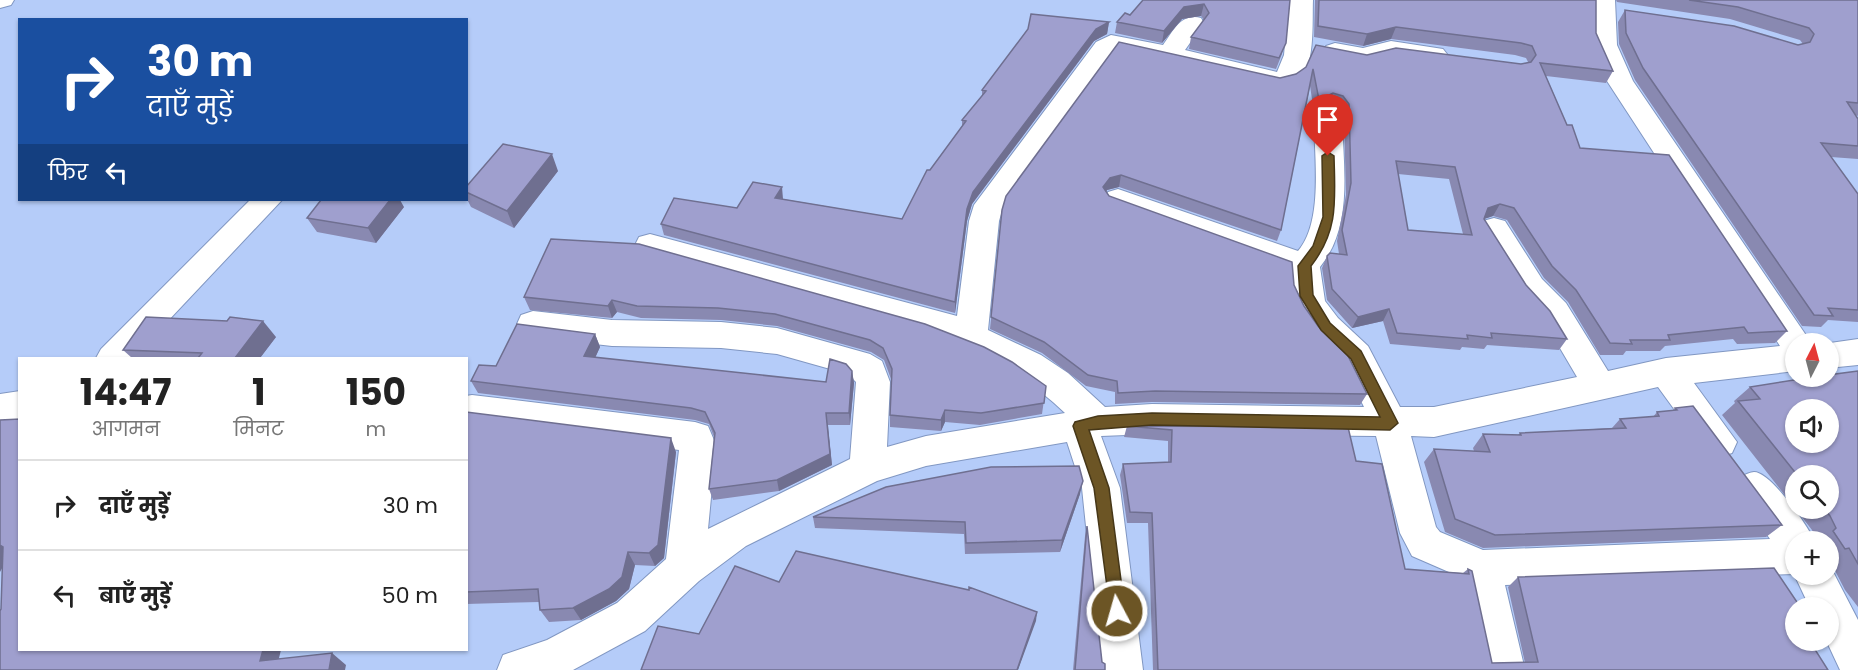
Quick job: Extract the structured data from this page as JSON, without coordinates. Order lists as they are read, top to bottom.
{
  "north": "top",
  "page": {
    "turn": ["30 m", "दाएँ मुड़ें"],
    "then": "फिर",
    "map_buttons": ["+", "−"],
    "eta": [
      "14:47",
      "आगमन",
      "1",
      "मिनट",
      "150",
      "m"
    ],
    "list": [
      {
        "name": "दाएँ मुड़ें",
        "value": "30 m"
      },
      {
        "name": "बाएँ मुड़ें",
        "value": "50 m"
      }
    ]
  }
}
